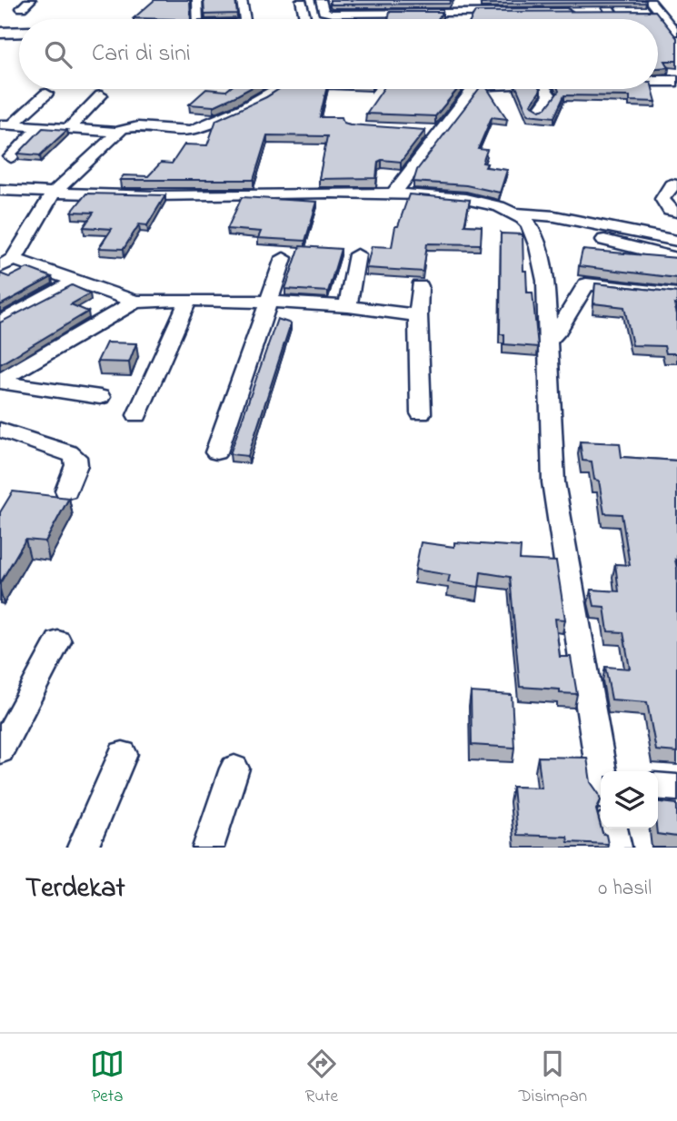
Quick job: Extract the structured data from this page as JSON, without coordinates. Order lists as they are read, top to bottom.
{
  "page": {
    "search": "Cari di sini",
    "heading": ["Terdekat", "0 hasil"],
    "nav": ["Peta", "Rute", "Disimpan"]
  }
}
